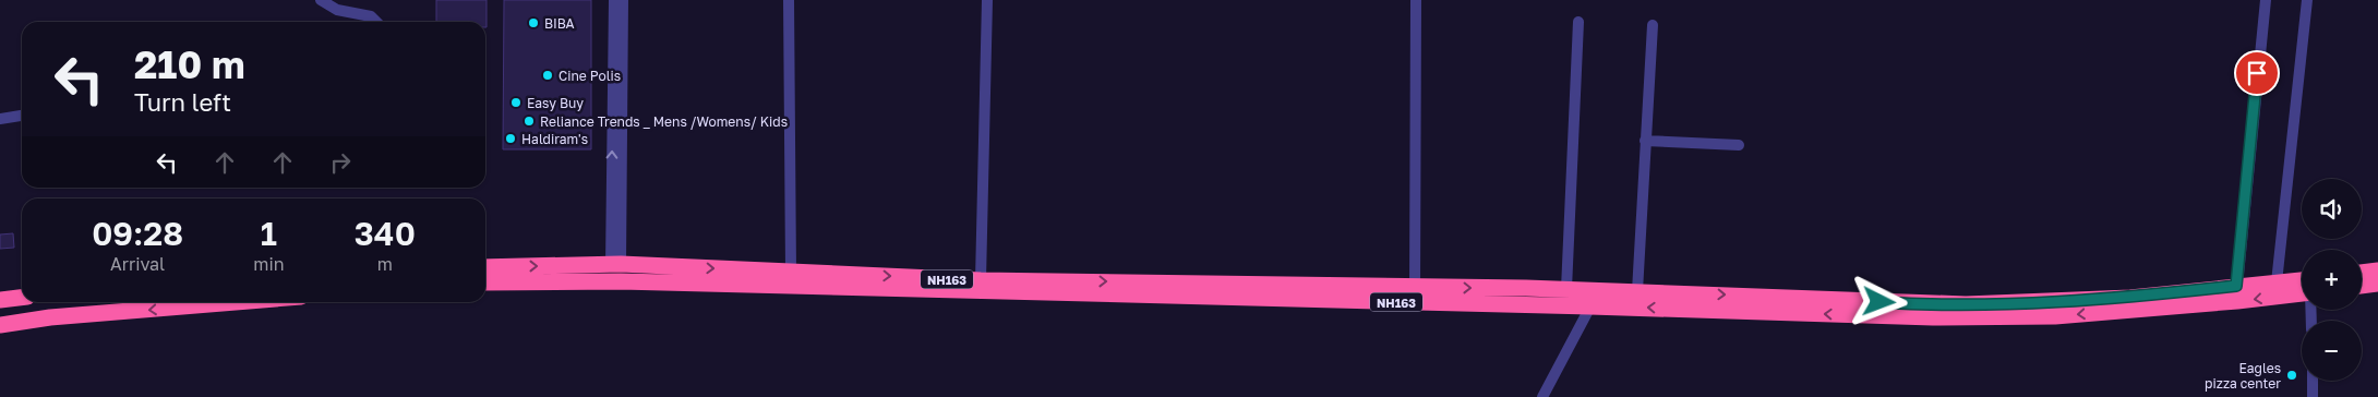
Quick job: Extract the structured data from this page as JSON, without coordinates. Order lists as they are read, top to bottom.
{
  "streets": {
    "highway": ["NH163"]
  },
  "places": [
    "BIBA",
    "Cine Polis",
    "Easy Buy",
    "Reliance Trends _ Mens /Womens/ Kids",
    "Haldiram's",
    "Eagles pizza center"
  ],
  "page": {
    "turn": ["210 m", "Turn left"],
    "map_buttons": ["+", "−"],
    "eta": [
      "09:28",
      "Arrival",
      "1",
      "min",
      "340",
      "m"
    ]
  }
}
